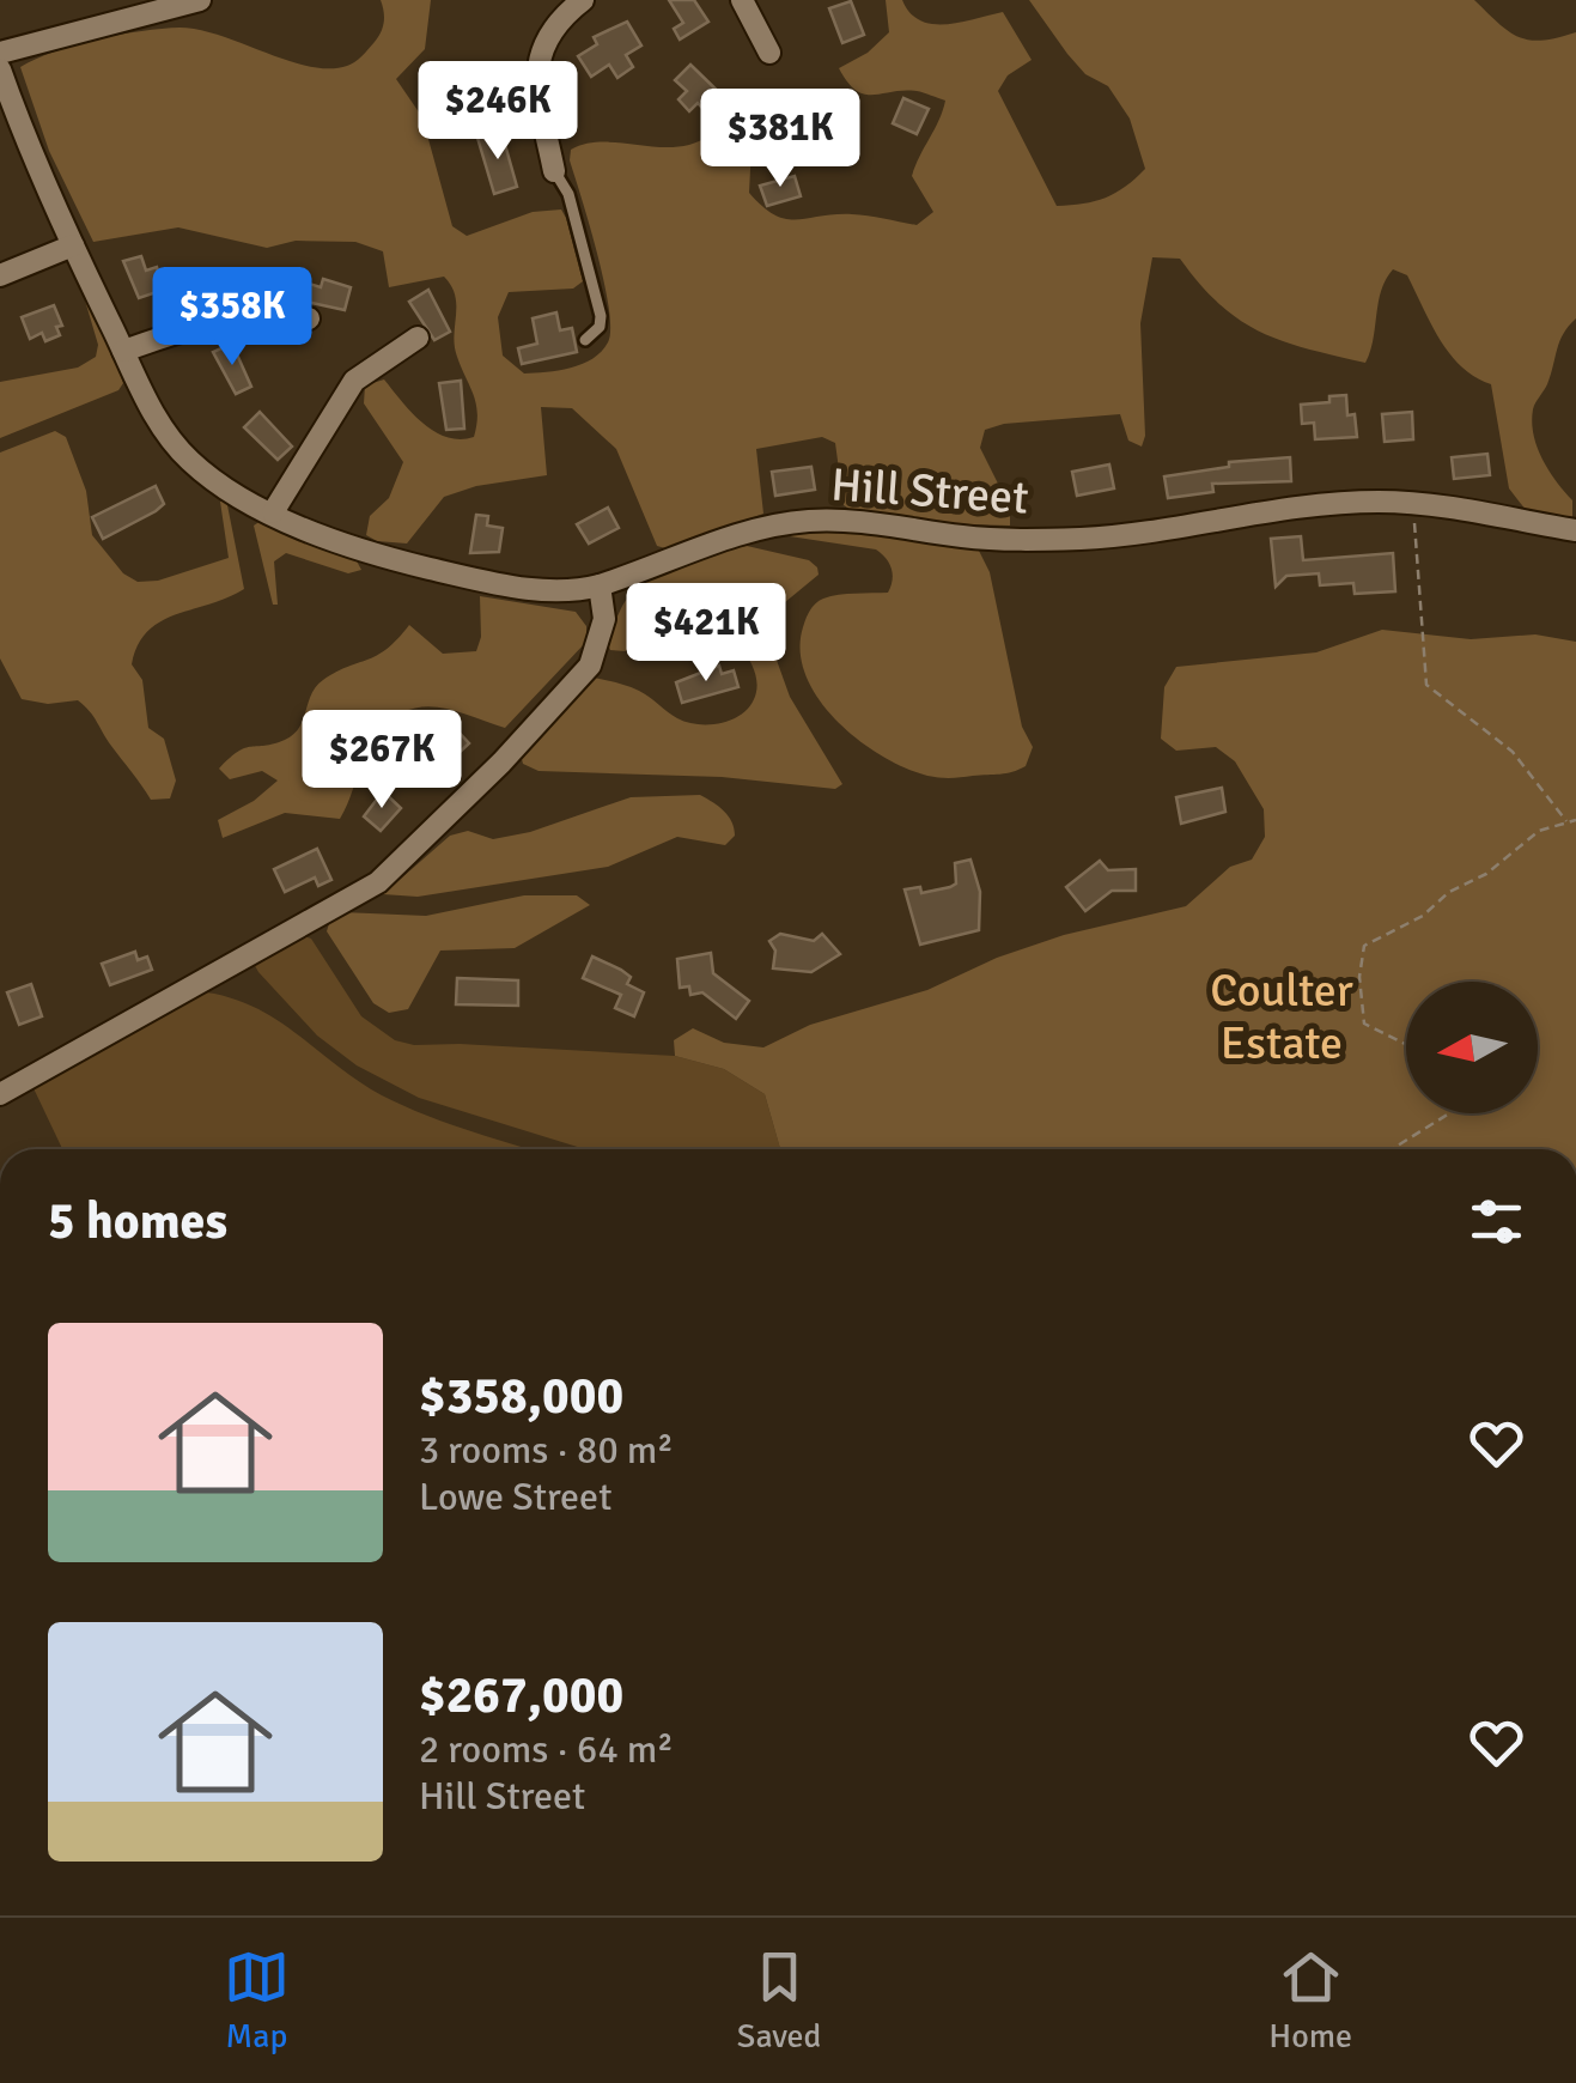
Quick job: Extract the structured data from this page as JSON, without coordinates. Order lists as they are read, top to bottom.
{
  "streets": {
    "street": ["Hill Street"]
  },
  "parks": ["Coulter Estate"],
  "north": "left",
  "page": {
    "price": [
      "$246K",
      "$381K",
      "$358K",
      "$421K",
      "$267K"
    ],
    "heading": "5 homes",
    "list": [
      {
        "name": "$358,000",
        "note": "3 rooms · 80 m² · Lowe Street"
      },
      {
        "name": "$267,000",
        "note": "2 rooms · 64 m² · Hill Street"
      }
    ],
    "tabs": ["Map", "Saved", "Home"]
  }
}
